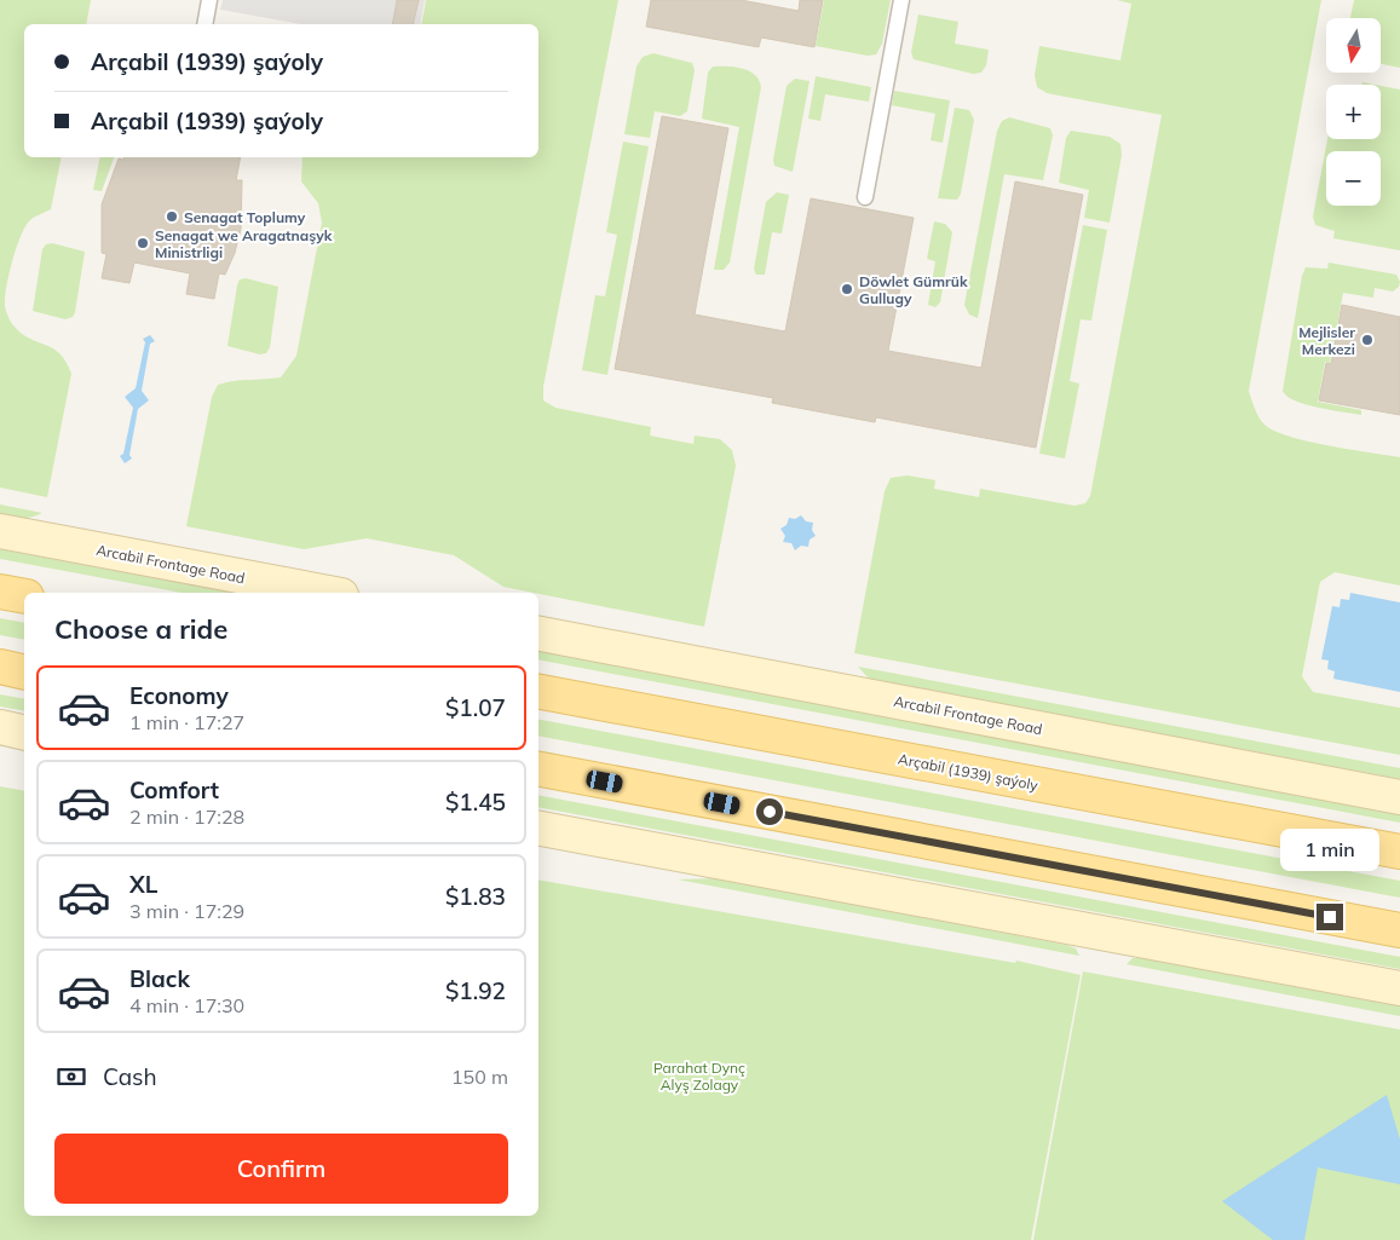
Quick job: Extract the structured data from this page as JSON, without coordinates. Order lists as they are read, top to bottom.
{
  "streets": {
    "main road": ["Arçabil (1939) şaýoly"],
    "street": ["Arcabil Frontage Road"]
  },
  "parks": ["Parahat Dynç Alyş Zolagy"],
  "places": [
    "Senagat Toplumy",
    "Senagat we Aragatnaşyk Ministrligi",
    "Döwlet Gümrük Gullugy",
    "Mejlisler Merkezi"
  ],
  "north": "bottom",
  "page": {
    "map_buttons": ["+", "−"],
    "banner": ["Arçabil (1939) şaýoly", "Arçabil (1939) şaýoly"],
    "heading": "Choose a ride",
    "list": [
      {
        "name": "Economy",
        "note": "1 min · 17:27",
        "value": "$1.07"
      },
      {
        "name": "Comfort",
        "note": "2 min · 17:28",
        "value": "$1.45"
      },
      {
        "name": "XL",
        "note": "3 min · 17:29",
        "value": "$1.83"
      },
      {
        "name": "Black",
        "note": "4 min · 17:30",
        "value": "$1.92"
      }
    ],
    "bubble": "1 min",
    "pay": ["Cash", "150 m"],
    "buttons": "Confirm"
  }
}
